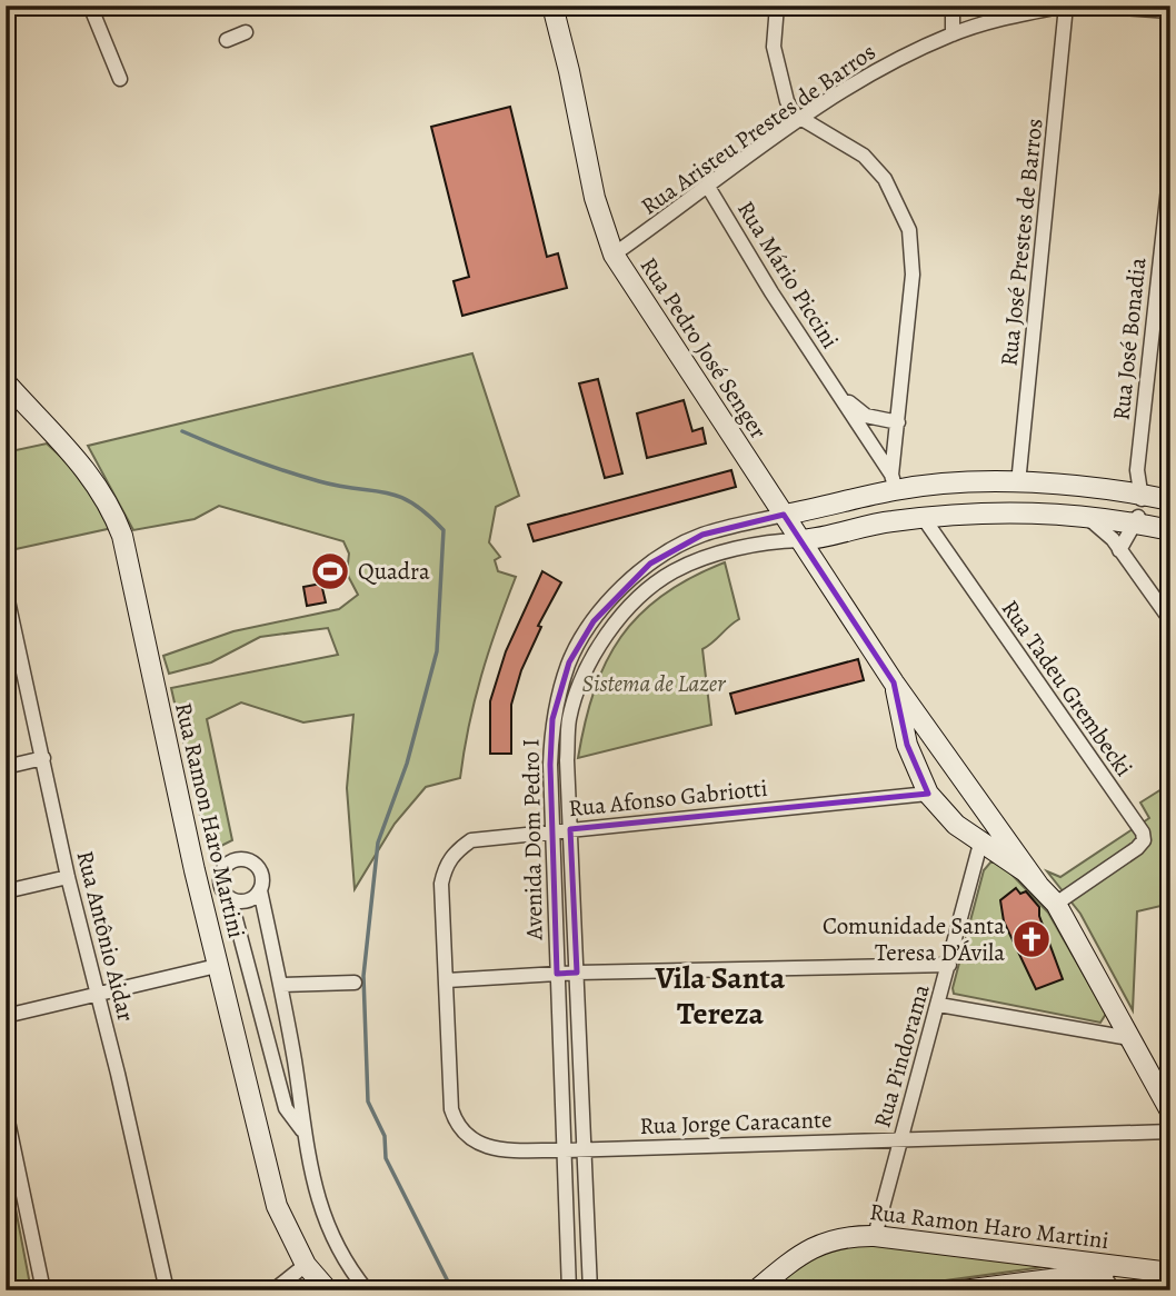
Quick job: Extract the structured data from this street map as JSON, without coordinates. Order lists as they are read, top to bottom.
{
  "streets": {
    "street": [
      "Rua Aristeu Prestes de Barros",
      "Rua José Prestes de Barros",
      "Rua Mário Piccini",
      "Rua José Bonadia",
      "Rua Pedro José Senger",
      "Rua Tadeu Grembecki",
      "Rua Afonso Gabriotti",
      "Rua Ramon Haro Martini",
      "Avenida Dom Pedro I",
      "Rua Antônio Aidar",
      "Rua Pindorama",
      "Rua Jorge Caracante"
    ]
  },
  "crossings": [
    ["Rua Aristeu Prestes de Barros", "Rua José Prestes de Barros"],
    ["Rua Aristeu Prestes de Barros", "Rua Mário Piccini"],
    ["Rua Aristeu Prestes de Barros", "Rua Pedro José Senger"],
    ["Rua Pedro José Senger", "Rua Tadeu Grembecki"],
    ["Rua Pedro José Senger", "Rua Afonso Gabriotti"],
    ["Rua Pedro José Senger", "Avenida Dom Pedro I"],
    ["Rua Pedro José Senger", "Rua Pindorama"],
    ["Rua Afonso Gabriotti", "Avenida Dom Pedro I"],
    ["Rua Afonso Gabriotti", "Rua Jorge Caracante"],
    ["Rua Ramon Haro Martini", "Rua Pindorama"],
    ["Avenida Dom Pedro I", "Rua Jorge Caracante"],
    ["Rua Pindorama", "Rua Jorge Caracante"]
  ],
  "districts": ["Vila Santa Tereza"],
  "parks": ["Sistema de Lazer"],
  "places": {
    "sports": ["Quadra"],
    "church": ["Comunidade Santa Teresa D’Ávila"]
  }
}
